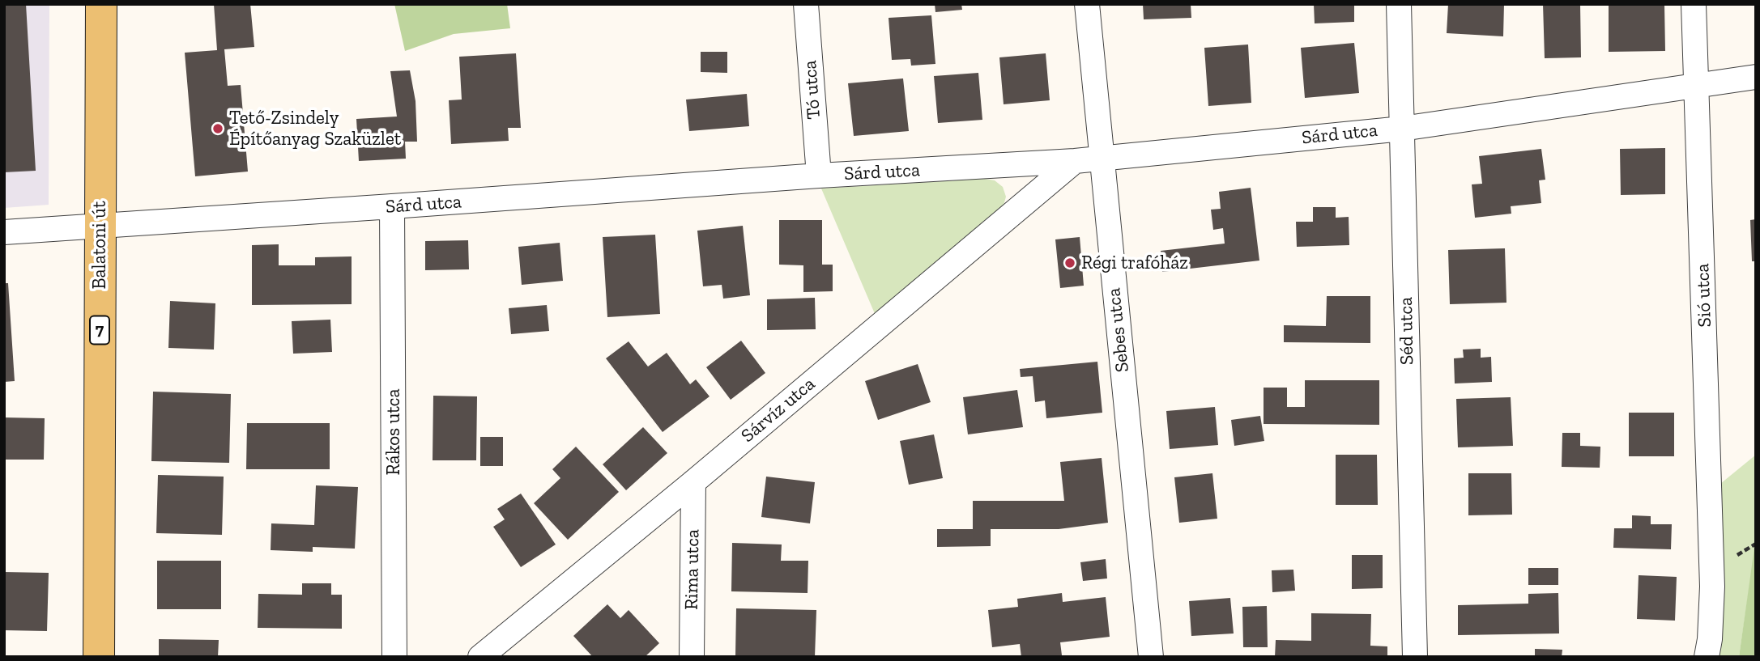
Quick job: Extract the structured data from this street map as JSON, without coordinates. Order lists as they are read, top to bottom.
{
  "streets": {
    "main road": ["Balatoni út", "7"],
    "street": [
      "Tó utca",
      "Sárd utca",
      "Sió utca",
      "Sebes utca",
      "Séd utca",
      "Sárvíz utca",
      "Rákos utca",
      "Rima utca"
    ]
  },
  "crossings": [
    ["Tó utca", "Sárd utca"],
    ["Sárd utca", "Balatoni út"],
    ["Sárd utca", "Sió utca"],
    ["Sárd utca", "Sebes utca"],
    ["Sárd utca", "Séd utca"],
    ["Sárd utca", "Sárvíz utca"],
    ["Sárd utca", "Rákos utca"],
    ["Sárvíz utca", "Rima utca"]
  ],
  "places": ["Tető-Zsindely Építőanyag Szaküzlet", "Régi trafóház"]
}
